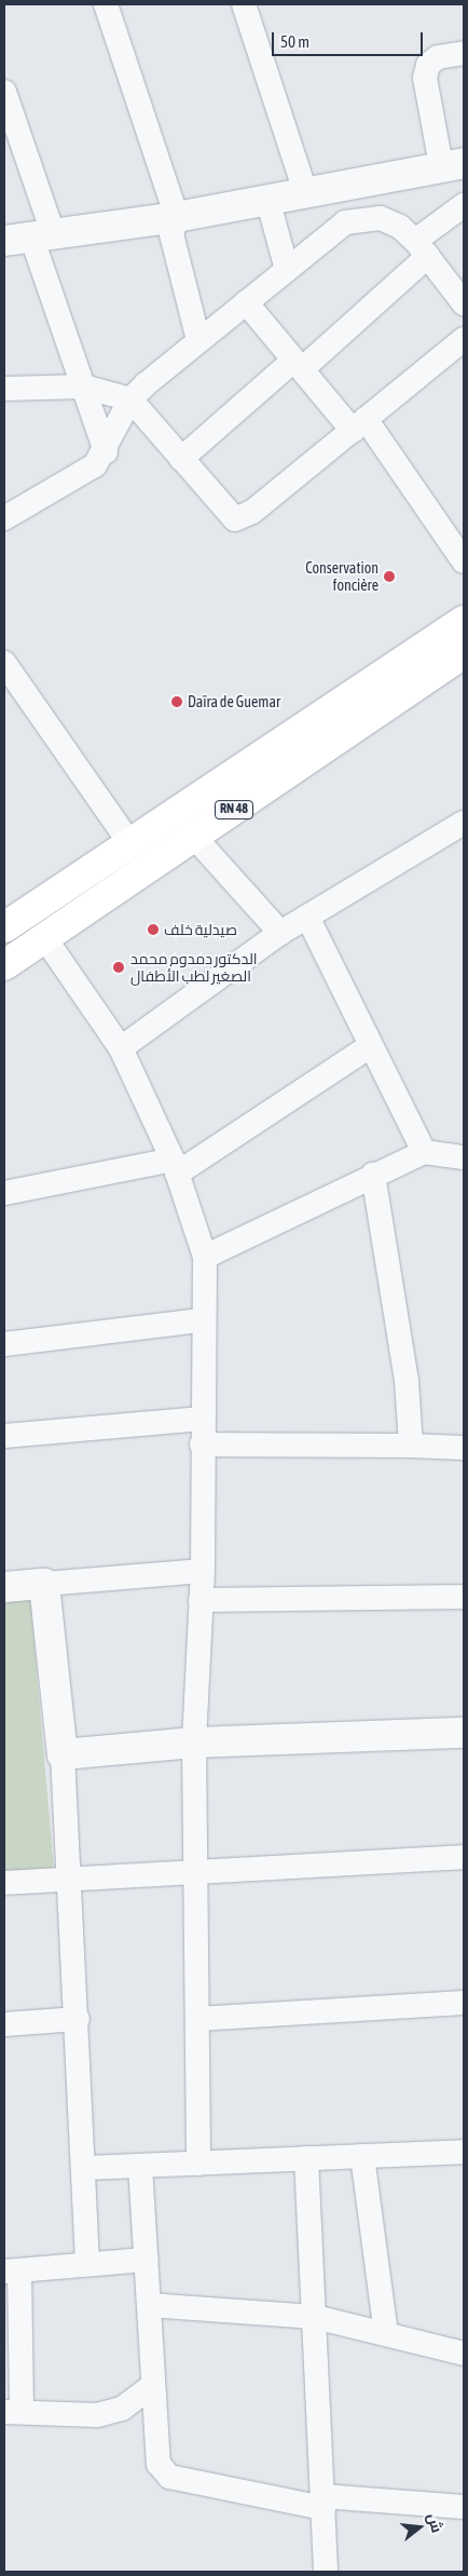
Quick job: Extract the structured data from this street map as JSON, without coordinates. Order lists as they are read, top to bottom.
{
  "streets": {
    "highway": ["RN 48"]
  },
  "places": [
    "Conservation foncière",
    "Daïra de Guemar",
    "صيدلية خلف",
    "الدكتور دمدوم محمد الصغير لطب الأطفال"
  ],
  "scale_bar": "50 m",
  "north": "right"
}
